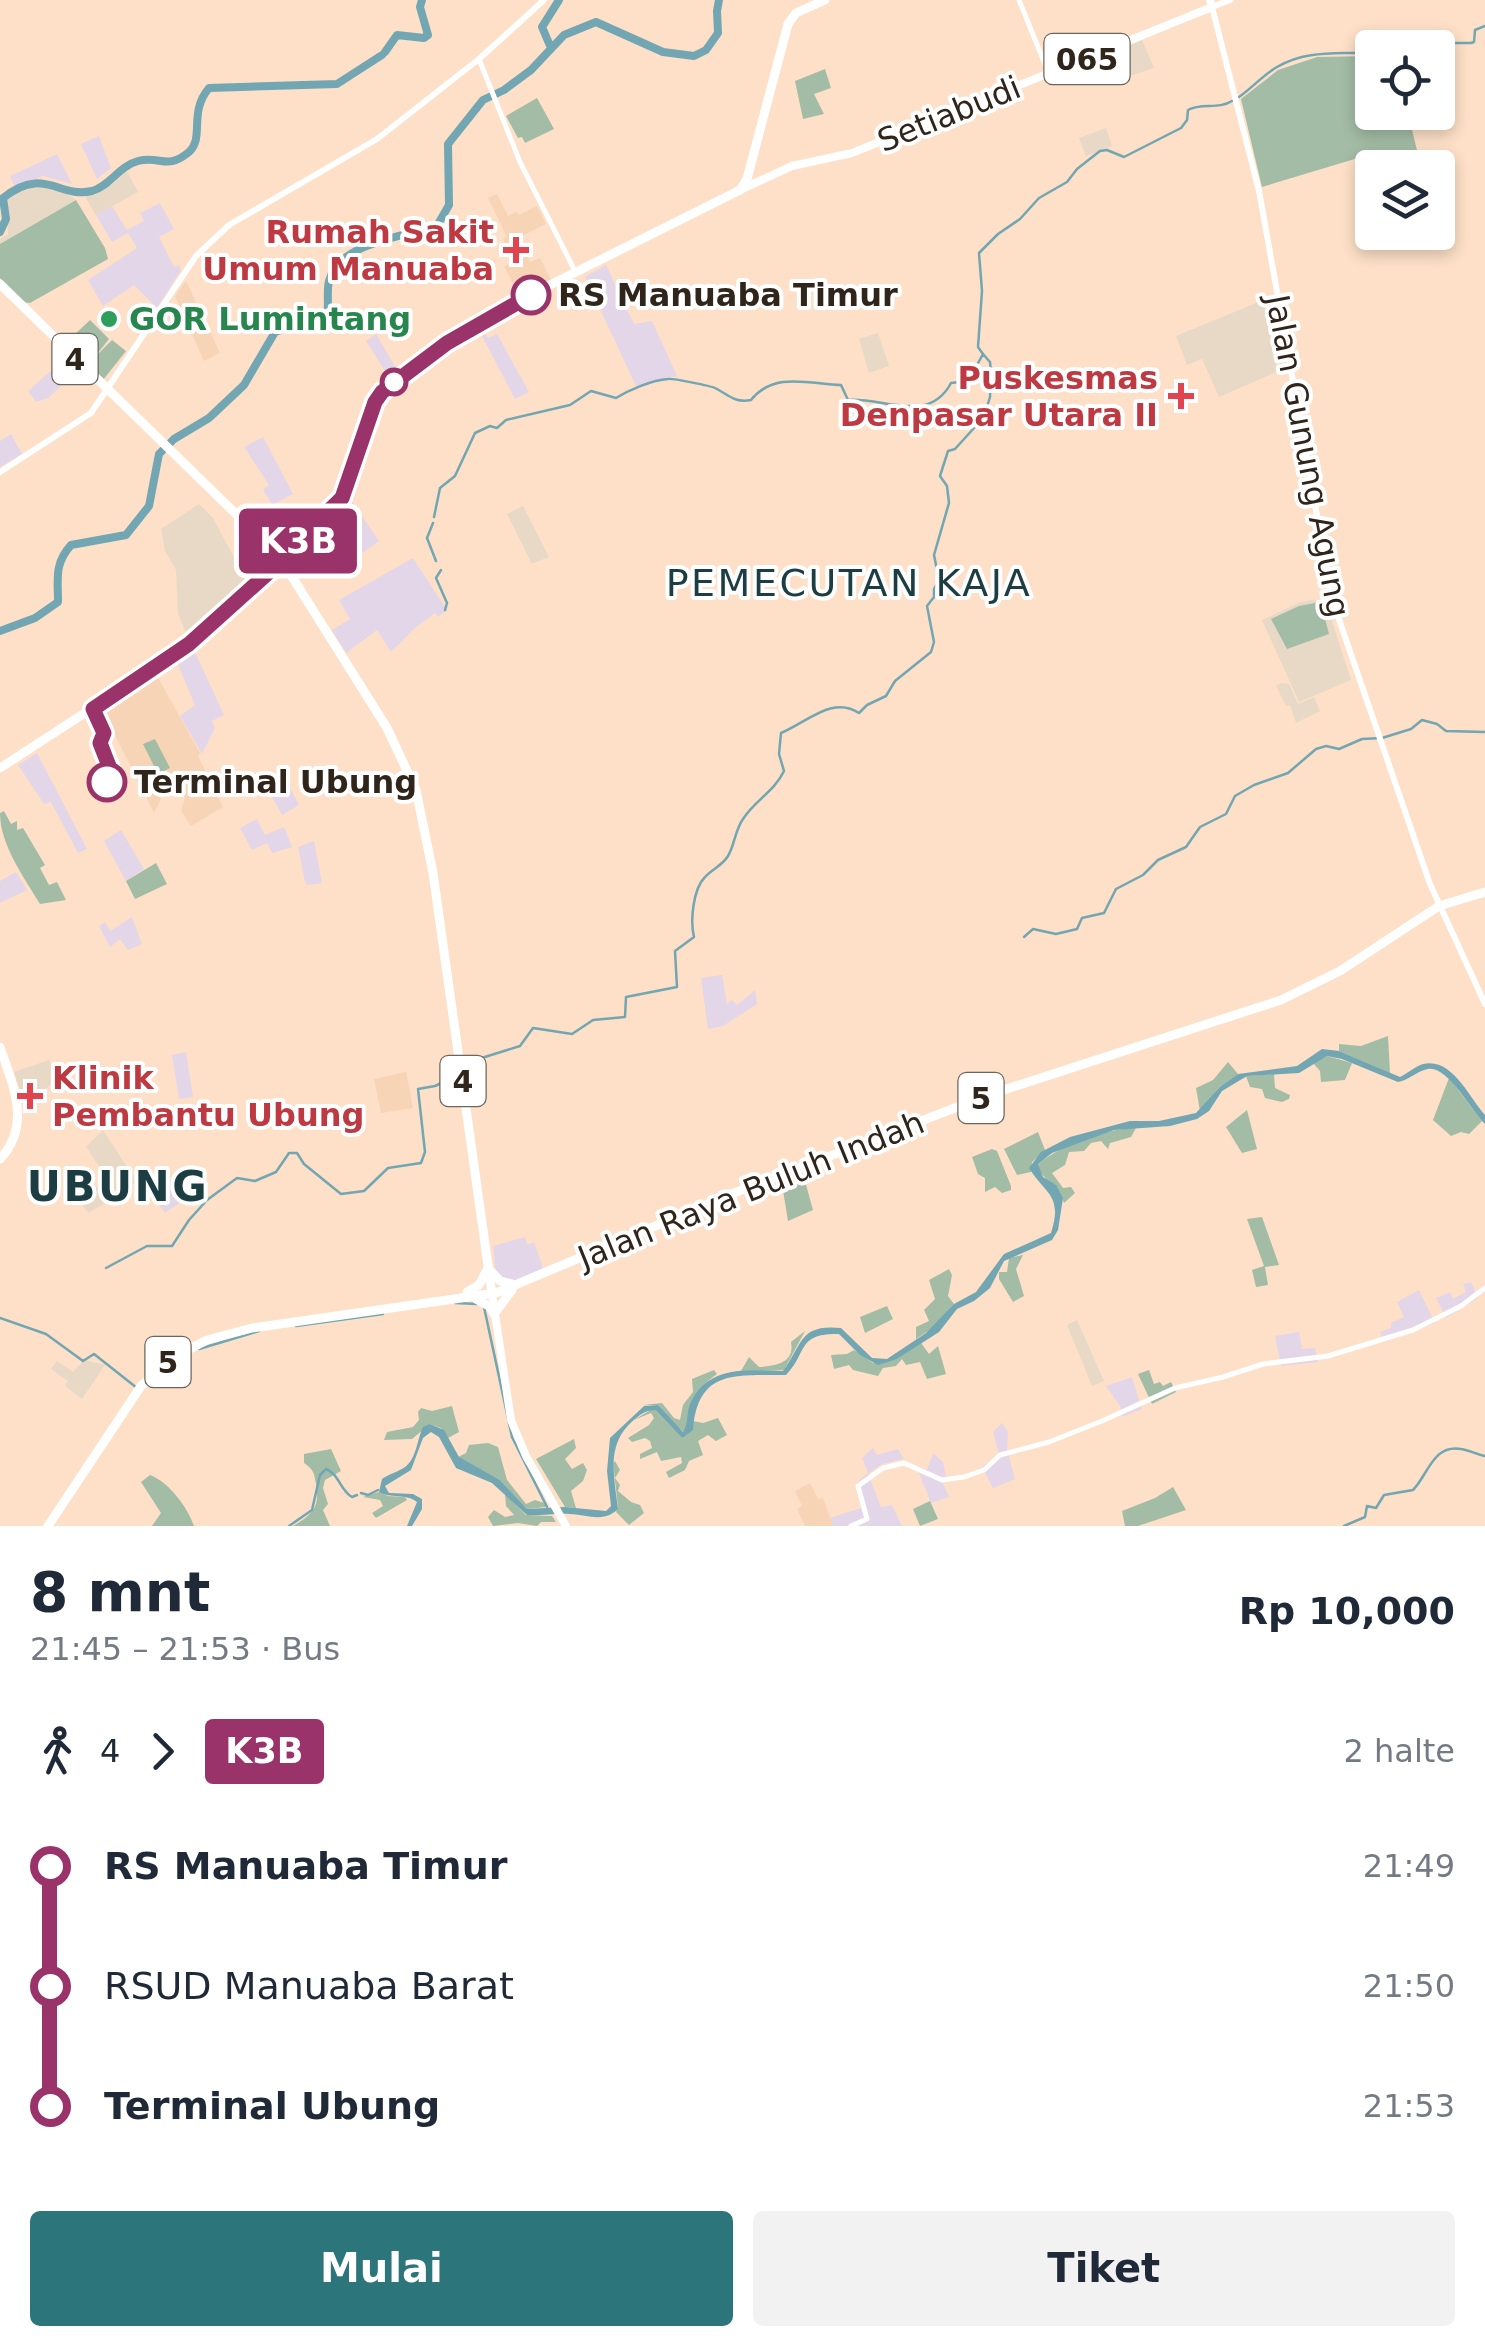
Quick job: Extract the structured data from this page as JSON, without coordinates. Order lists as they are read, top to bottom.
{
  "streets": {
    "highway": ["4", "5", "Jalan Raya Buluh Indah"],
    "main road": ["065", "Setiabudi", "Jalan Gunung Agung"]
  },
  "crossings": [
    ["Setiabudi", "Jalan Gunung Agung"],
    ["4", "5"],
    ["4", "Jalan Raya Buluh Indah"],
    ["Jalan Gunung Agung", "5"],
    ["Jalan Gunung Agung", "Jalan Raya Buluh Indah"],
    ["5", "Jalan Raya Buluh Indah"]
  ],
  "districts": ["PEMECUTAN KAJA", "UBUNG"],
  "places": {
    "health": ["Rumah Sakit Umum Manuaba", "Puskesmas Denpasar Utara II", "Klinik Pembantu Ubung"],
    "other": ["RS Manuaba Timur", "GOR Lumintang", "Terminal Ubung"]
  },
  "lines": ["bus line K3B"],
  "page": {
    "on_map": "K3B",
    "heading": ["8 mnt", "21:45 – 21:53 · Bus", "Rp 10,000"],
    "legs": ["4", "K3B", "2 halte"],
    "list": [
      {
        "name": "RS Manuaba Timur",
        "value": "21:49"
      },
      {
        "name": "RSUD Manuaba Barat",
        "value": "21:50"
      },
      {
        "name": "Terminal Ubung",
        "value": "21:53"
      }
    ],
    "buttons": ["Mulai", "Tiket"]
  }
}
